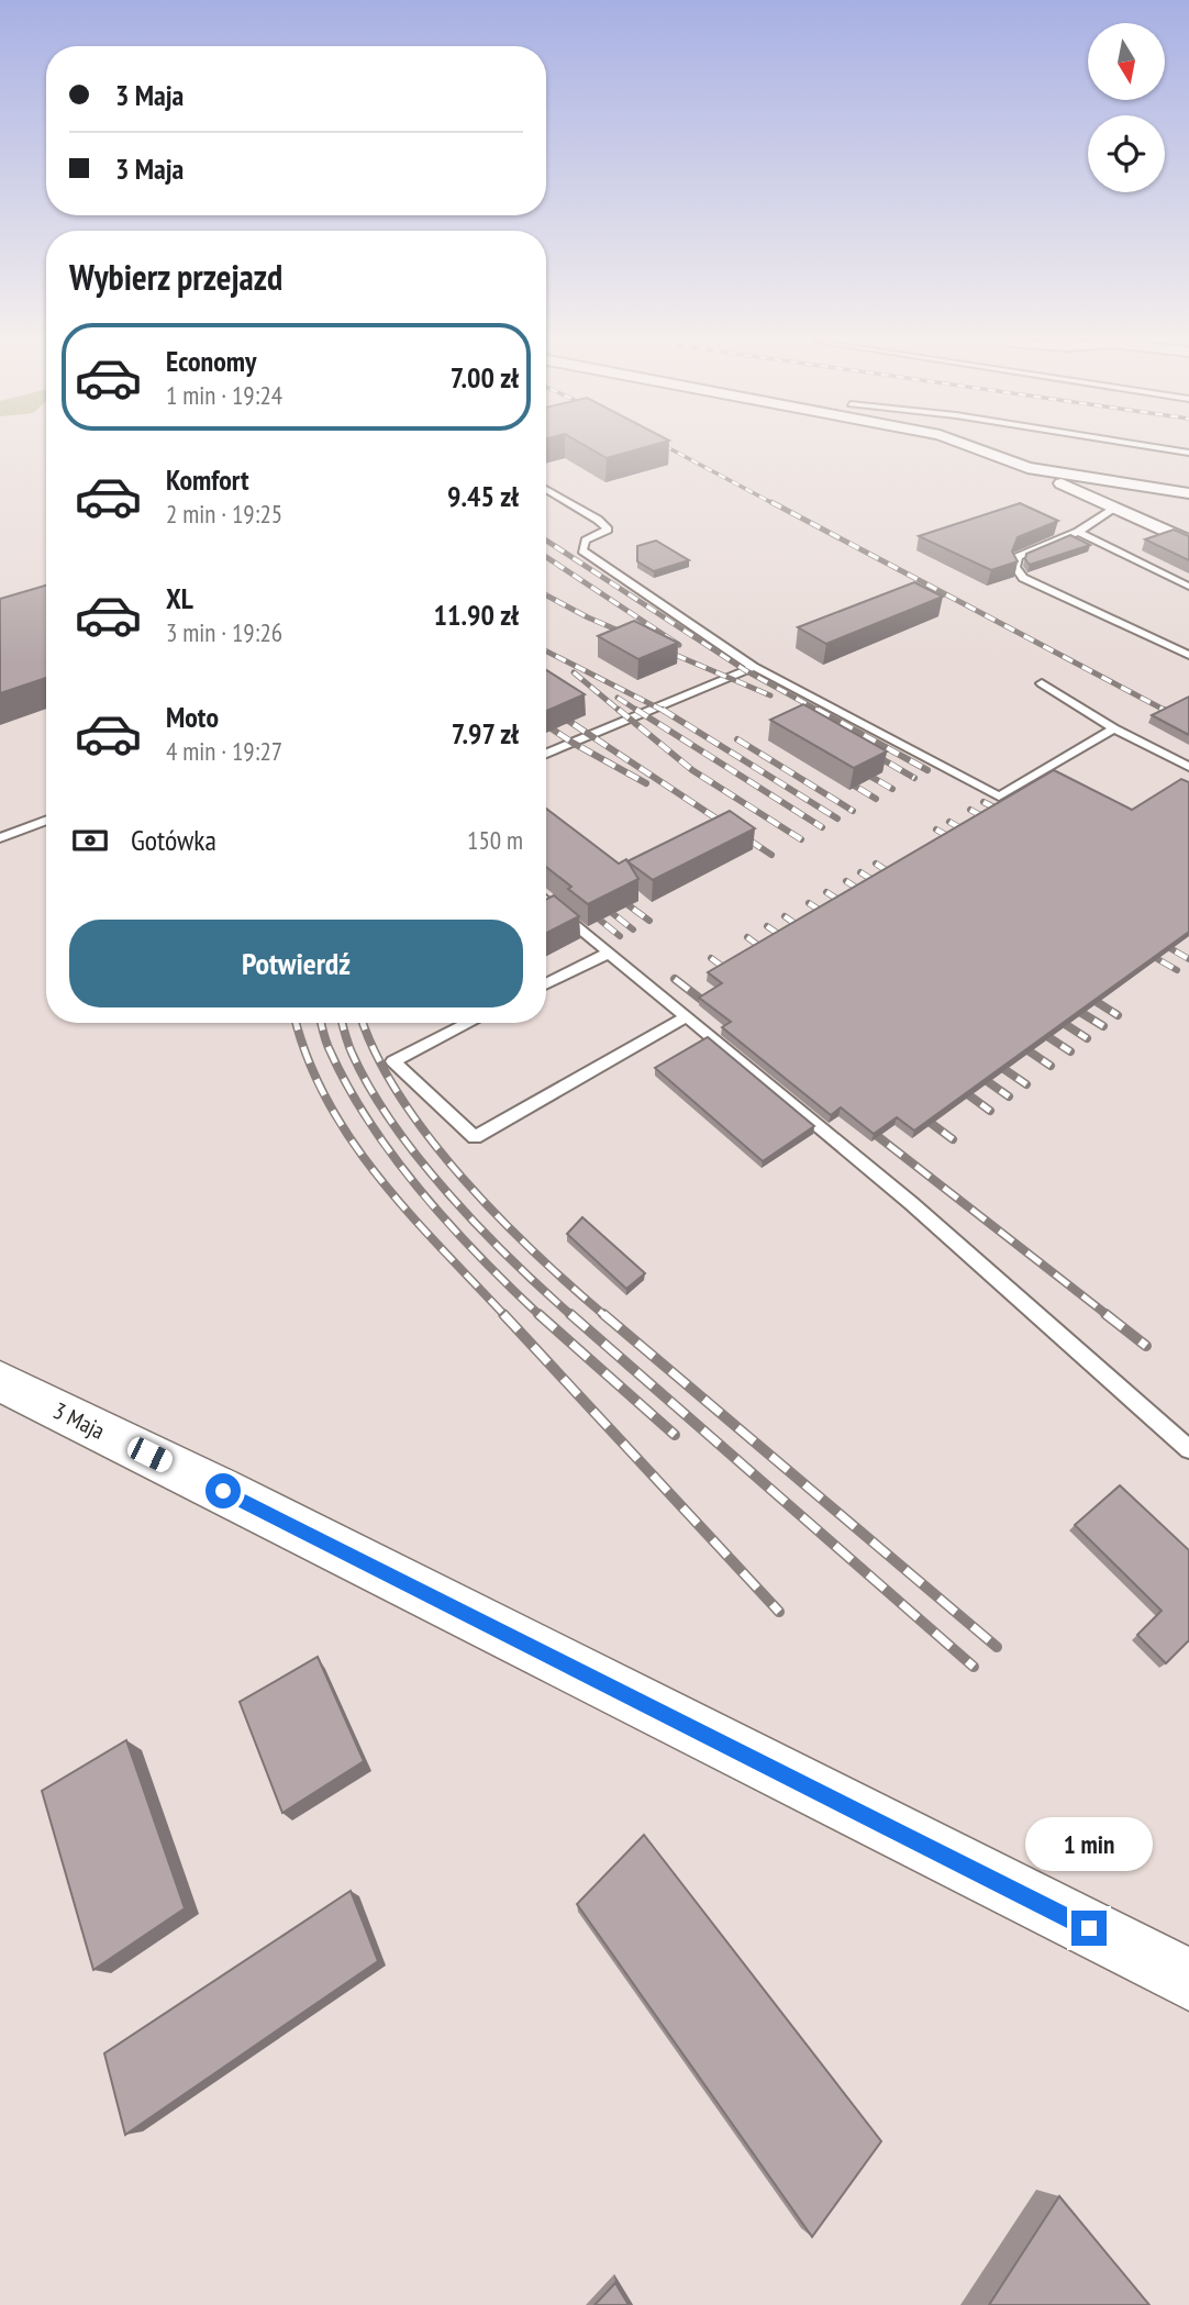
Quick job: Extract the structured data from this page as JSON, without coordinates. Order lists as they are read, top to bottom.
{
  "streets": {
    "street": ["3 Maja"]
  },
  "north": "bottom",
  "page": {
    "banner": ["3 Maja", "3 Maja"],
    "heading": "Wybierz przejazd",
    "list": [
      {
        "name": "Economy",
        "note": "1 min · 19:24",
        "value": "7.00 zł"
      },
      {
        "name": "Komfort",
        "note": "2 min · 19:25",
        "value": "9.45 zł"
      },
      {
        "name": "XL",
        "note": "3 min · 19:26",
        "value": "11.90 zł"
      },
      {
        "name": "Moto",
        "note": "4 min · 19:27",
        "value": "7.97 zł"
      }
    ],
    "pay": ["Gotówka", "150 m"],
    "buttons": "Potwierdź",
    "bubble": "1 min"
  }
}
